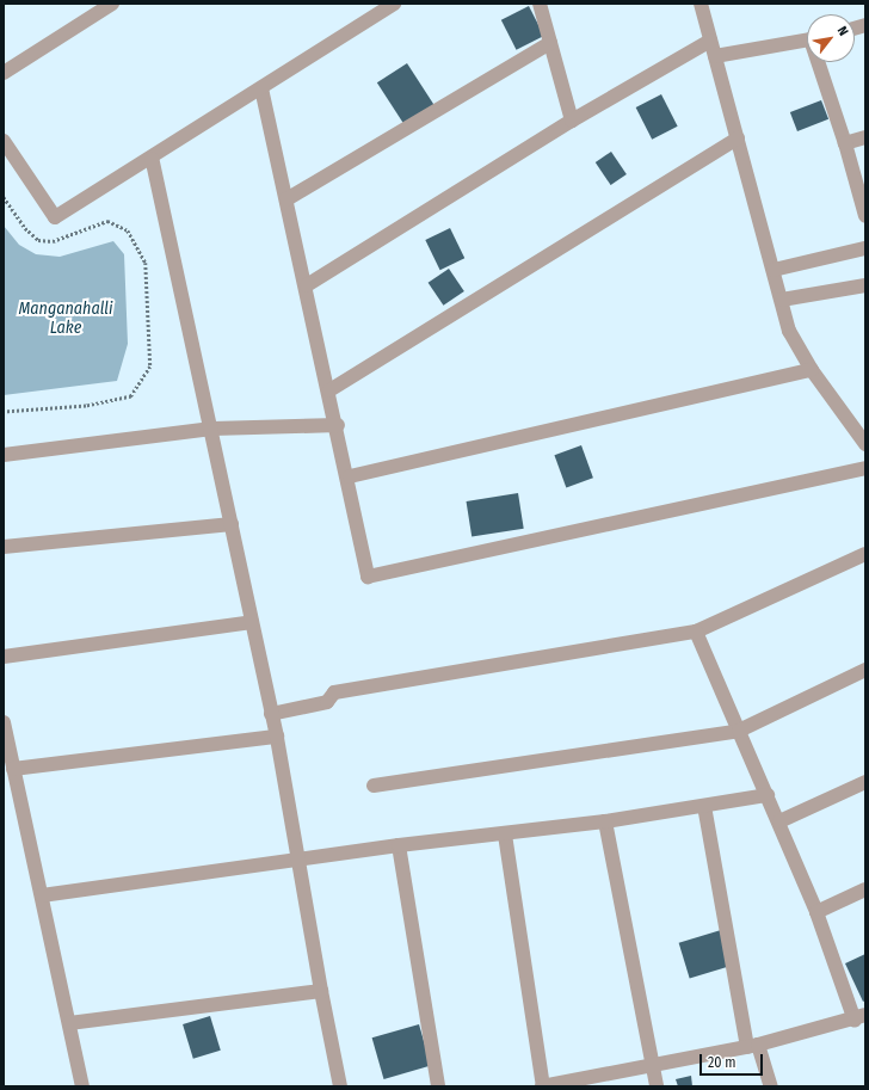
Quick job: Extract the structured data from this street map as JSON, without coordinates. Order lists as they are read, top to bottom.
{
  "water": ["Manganahalli Lake"],
  "scale_bar": "20 m",
  "north": "top right"
}
